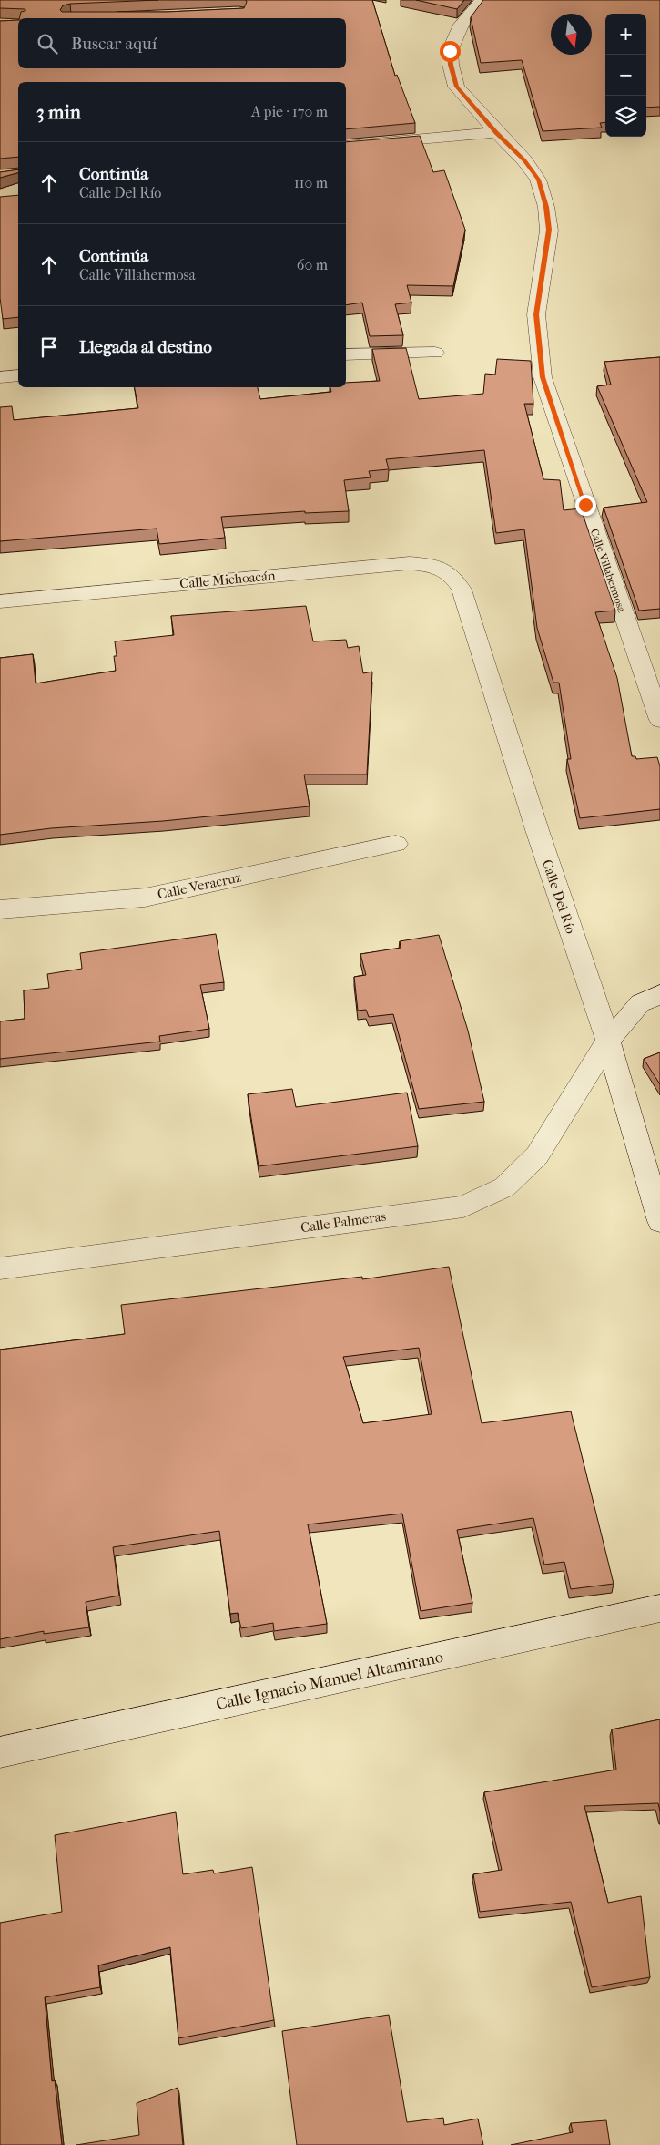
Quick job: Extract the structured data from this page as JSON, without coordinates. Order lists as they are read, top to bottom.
{
  "streets": {
    "street": [
      "Calle Villahermosa",
      "Calle Michoacán",
      "Calle Veracruz",
      "Calle Del Río",
      "Calle Palmeras",
      "Calle Ignacio Manuel Altamirano"
    ]
  },
  "crossings": [
    ["Calle Michoacán", "Calle Del Río"],
    ["Calle Del Río", "Calle Palmeras"]
  ],
  "north": "bottom",
  "page": {
    "map_buttons": ["+", "−"],
    "search": "Buscar aquí",
    "heading": ["3 min", "A pie · 170 m"],
    "list": [
      ["Continúa", "Calle Del Río", "110 m"],
      ["Continúa", "Calle Villahermosa", "60 m"],
      "Llegada al destino"
    ]
  }
}
